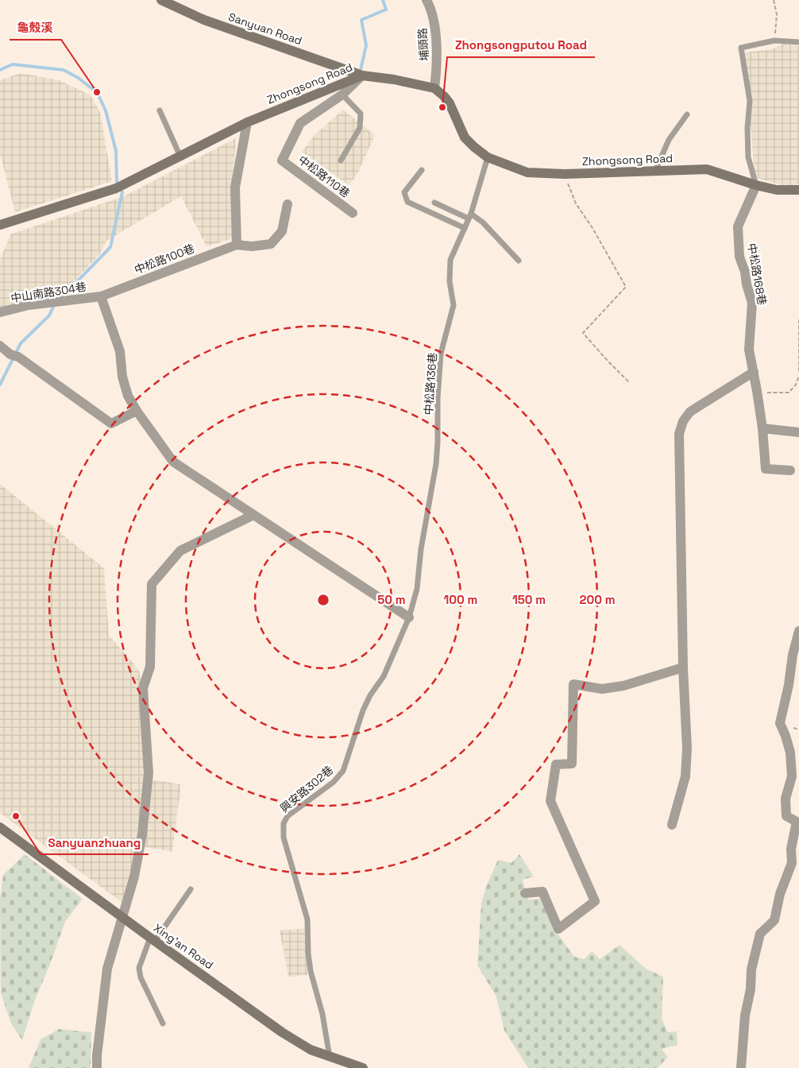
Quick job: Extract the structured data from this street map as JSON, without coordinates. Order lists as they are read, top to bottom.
{
  "streets": {
    "street": [
      "Sanyuan Road",
      "埔頭路",
      "Zhongsong Road",
      "中松路110巷",
      "中松路100巷",
      "中松路168巷",
      "中山南路304巷",
      "Xing’an Road"
    ],
    "lane": ["中松路136巷", "興安路302巷"]
  },
  "crossings": [
    ["Sanyuan Road", "Zhongsong Road"],
    ["Sanyuan Road", "中松路110巷"],
    ["埔頭路", "Zhongsong Road"],
    ["Zhongsong Road", "中松路110巷"],
    ["Zhongsong Road", "中松路168巷"],
    ["Zhongsong Road", "中松路136巷"],
    ["中松路100巷", "中山南路304巷"],
    ["中松路136巷", "興安路302巷"],
    ["興安路302巷", "Xing’an Road"]
  ],
  "places": ["龜殼溪", "Zhongsongputou Road", "Sanyuanzhuang"],
  "rings": [
    "50 m",
    "100 m",
    "150 m",
    "200 m"
  ]
}
